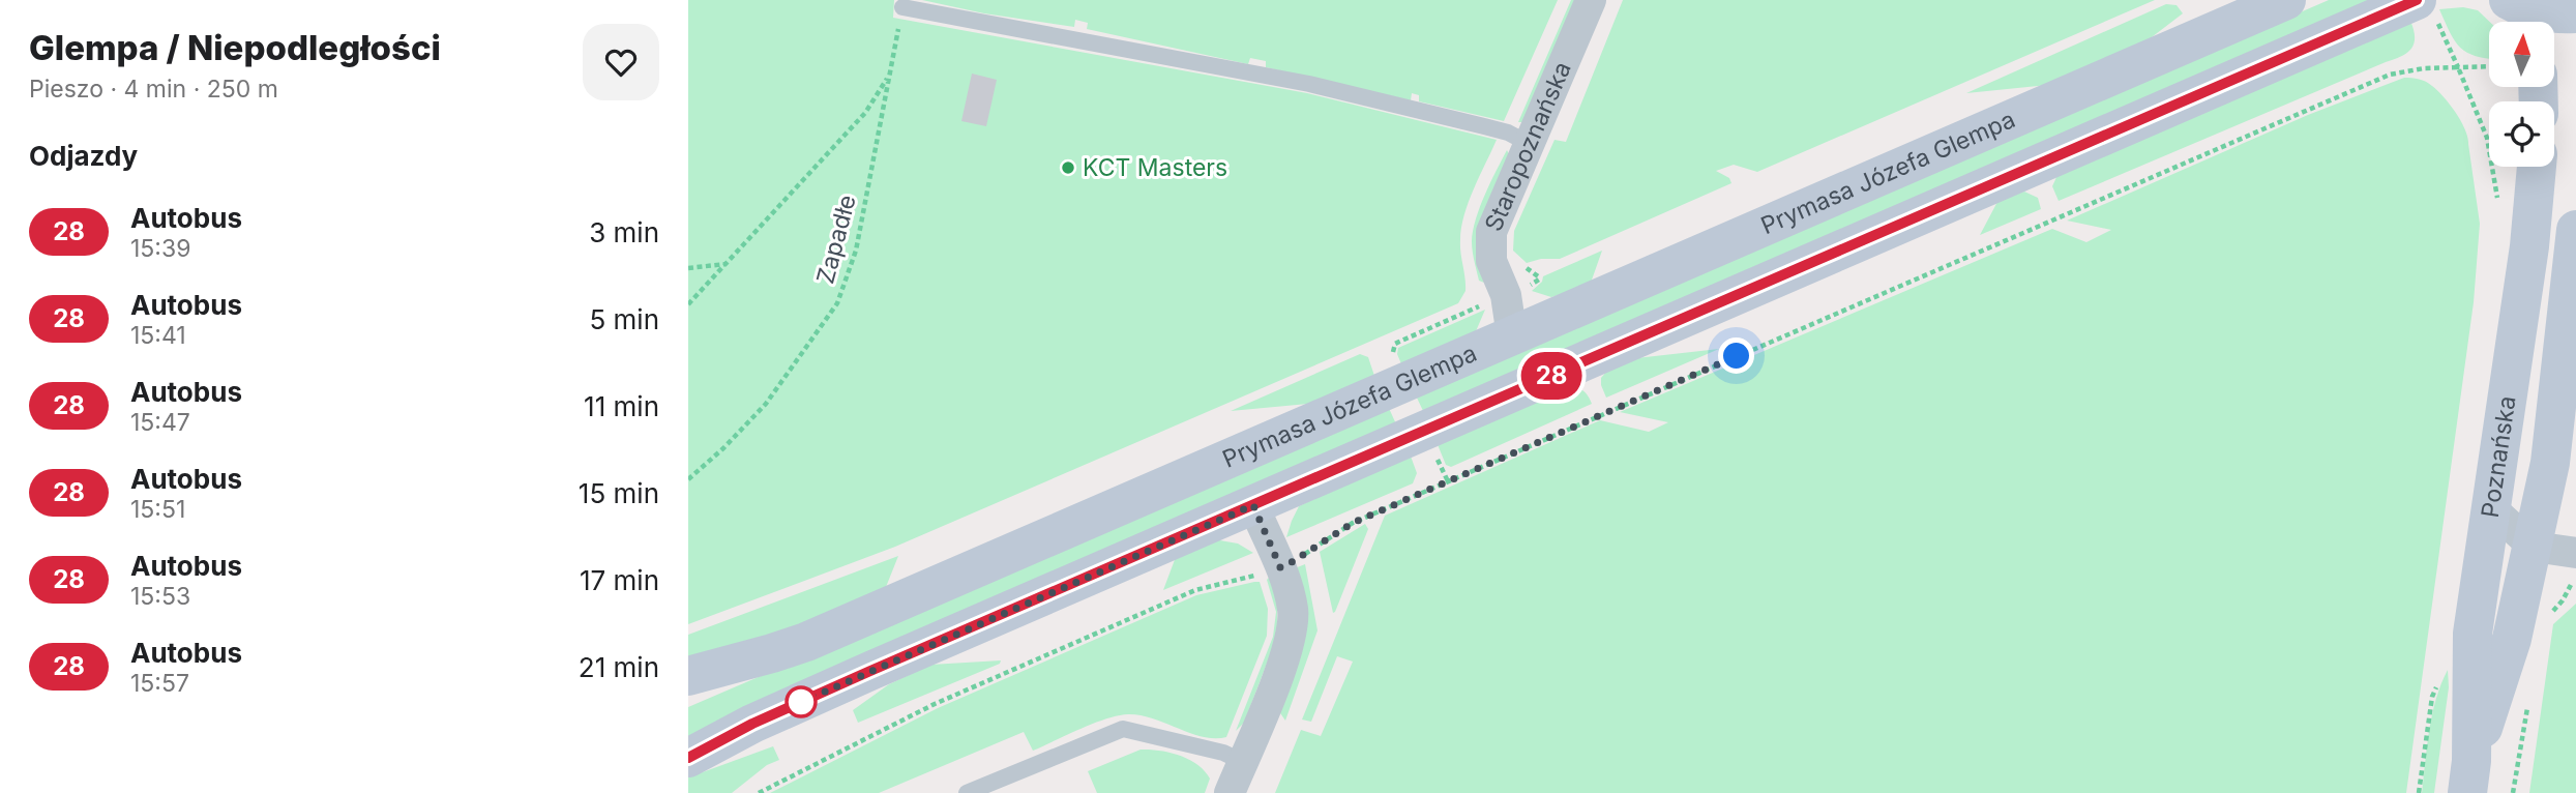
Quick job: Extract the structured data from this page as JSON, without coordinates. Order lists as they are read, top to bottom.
{
  "streets": {
    "street": ["Staropoznańska", "Prymasa Józefa Glempa", "Poznańska"],
    "path": ["Zapadłe"]
  },
  "crossings": [
    ["Staropoznańska", "Prymasa Józefa Glempa"]
  ],
  "places": ["KCT Masters"],
  "lines": ["bus line 28"],
  "north": "top",
  "page": {
    "heading": [
      ["Glempa / Niepodległości", "Pieszo · 4 min · 250 m"],
      "Odjazdy"
    ],
    "on_map": "28",
    "list": [
      {
        "mark": "28",
        "name": "Autobus",
        "note": "15:39",
        "value": "3 min"
      },
      {
        "mark": "28",
        "name": "Autobus",
        "note": "15:41",
        "value": "5 min"
      },
      {
        "mark": "28",
        "name": "Autobus",
        "note": "15:47",
        "value": "11 min"
      },
      {
        "mark": "28",
        "name": "Autobus",
        "note": "15:51",
        "value": "15 min"
      },
      {
        "mark": "28",
        "name": "Autobus",
        "note": "15:53",
        "value": "17 min"
      },
      {
        "mark": "28",
        "name": "Autobus",
        "note": "15:57",
        "value": "21 min"
      }
    ]
  }
}
